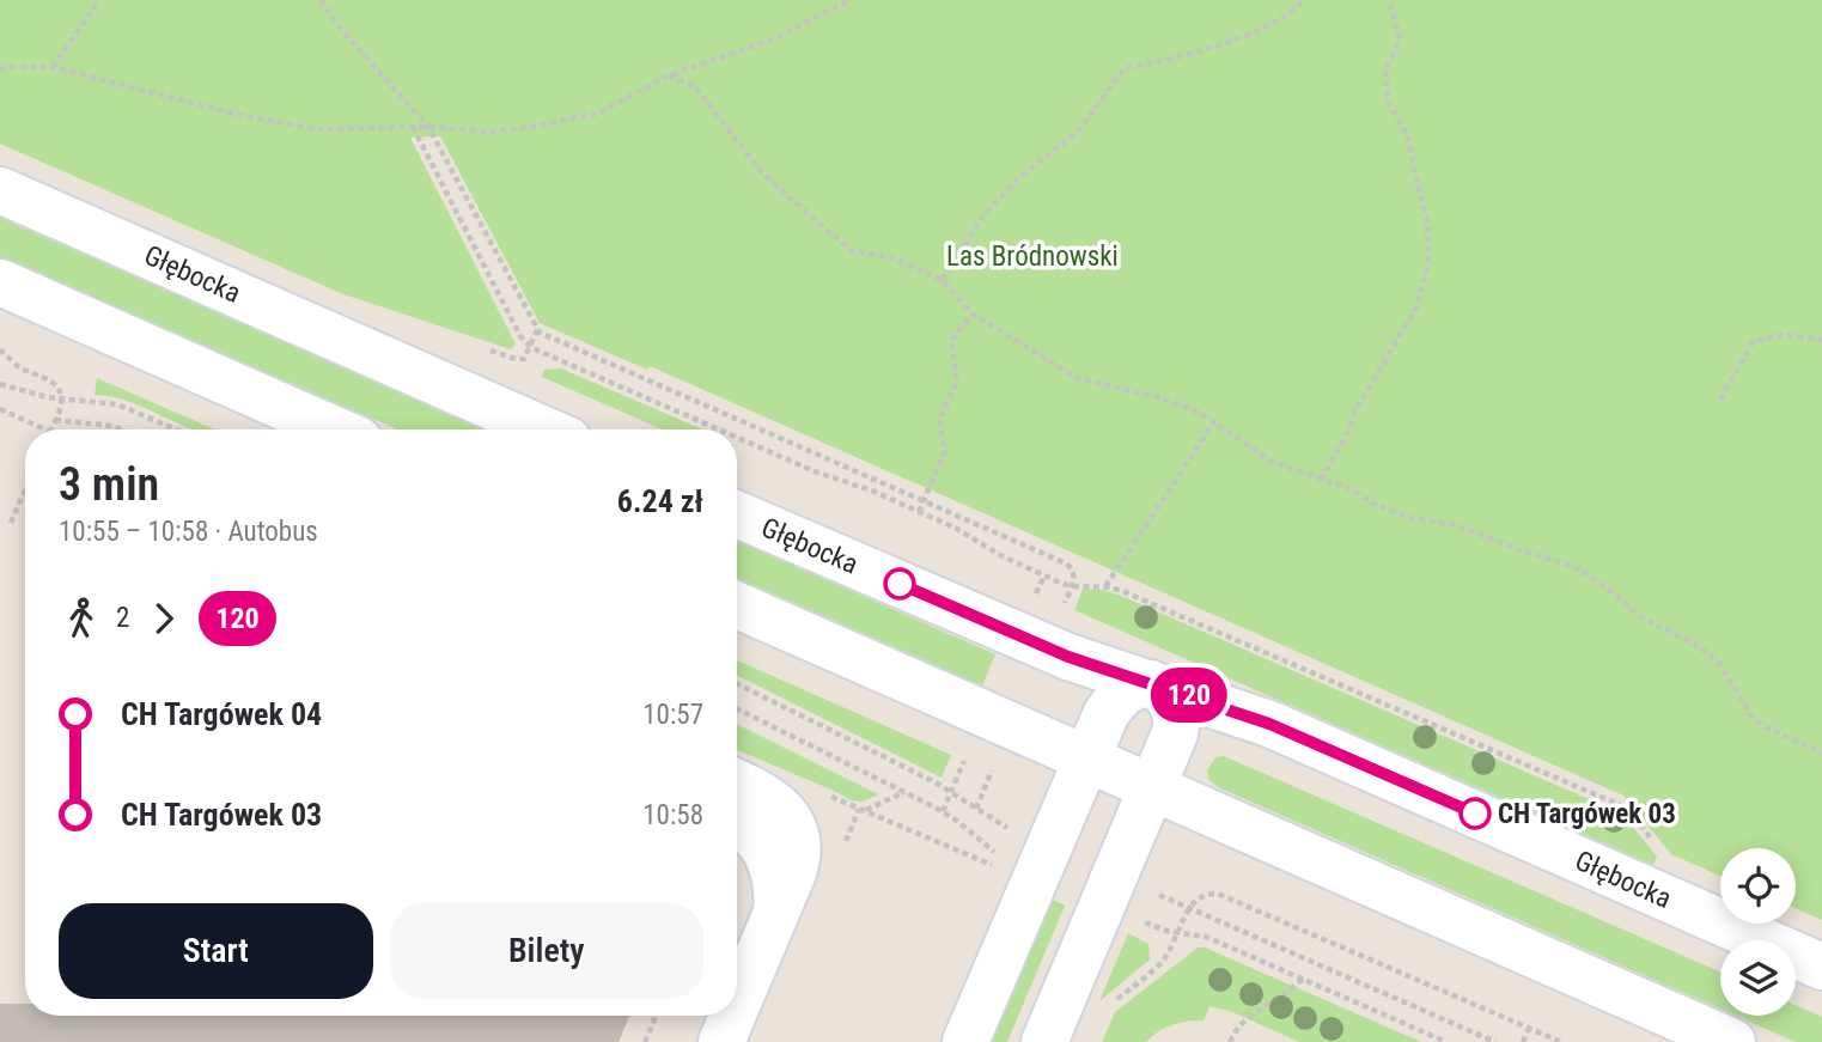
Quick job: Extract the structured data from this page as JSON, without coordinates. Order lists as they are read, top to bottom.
{
  "streets": {
    "street": ["Głębocka"]
  },
  "parks": ["Las Bródnowski"],
  "places": ["CH Targówek 03"],
  "lines": ["bus line 120"],
  "page": {
    "on_map": "120",
    "heading": ["3 min", "10:55 – 10:58 · Autobus", "6.24 zł"],
    "legs": ["2", "120"],
    "list": [
      {
        "name": "CH Targówek 04",
        "value": "10:57"
      },
      {
        "name": "CH Targówek 03",
        "value": "10:58"
      }
    ],
    "buttons": ["Start", "Bilety"]
  }
}
